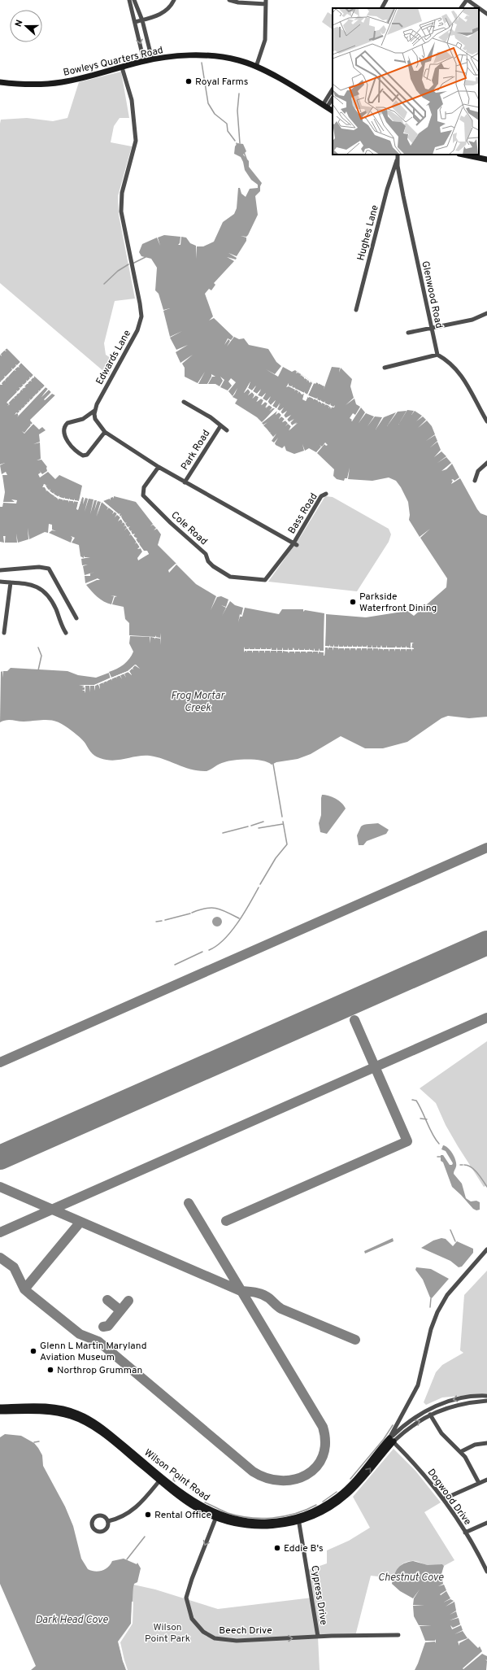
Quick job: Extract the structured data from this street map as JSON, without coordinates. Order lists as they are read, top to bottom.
{
  "streets": {
    "street": [
      "Bowleys Quarters Road",
      "Hughes Lane",
      "Glenwood Road",
      "Edwards Lane",
      "Park Road",
      "Bass Road",
      "Cole Road",
      "Wilson Point Road",
      "Dogwood Drive",
      "Cypress Drive",
      "Beech Drive"
    ]
  },
  "crossings": [
    ["Bowleys Quarters Road", "Edwards Lane"],
    ["Hughes Lane", "Glenwood Road"],
    ["Bass Road", "Cole Road"],
    ["Wilson Point Road", "Dogwood Drive"],
    ["Wilson Point Road", "Cypress Drive"],
    ["Wilson Point Road", "Beech Drive"],
    ["Cypress Drive", "Beech Drive"]
  ],
  "water": ["Frog Mortar Creek", "Chestnut Cove", "Dark Head Cove"],
  "parks": ["Wilson Point Park"],
  "places": [
    "Royal Farms",
    "Parkside Waterfront Dining",
    "Glenn L Martin Maryland Aviation Museum",
    "Northrop Grumman",
    "Rental Office",
    "Eddie B's"
  ],
  "north": "left"
}
